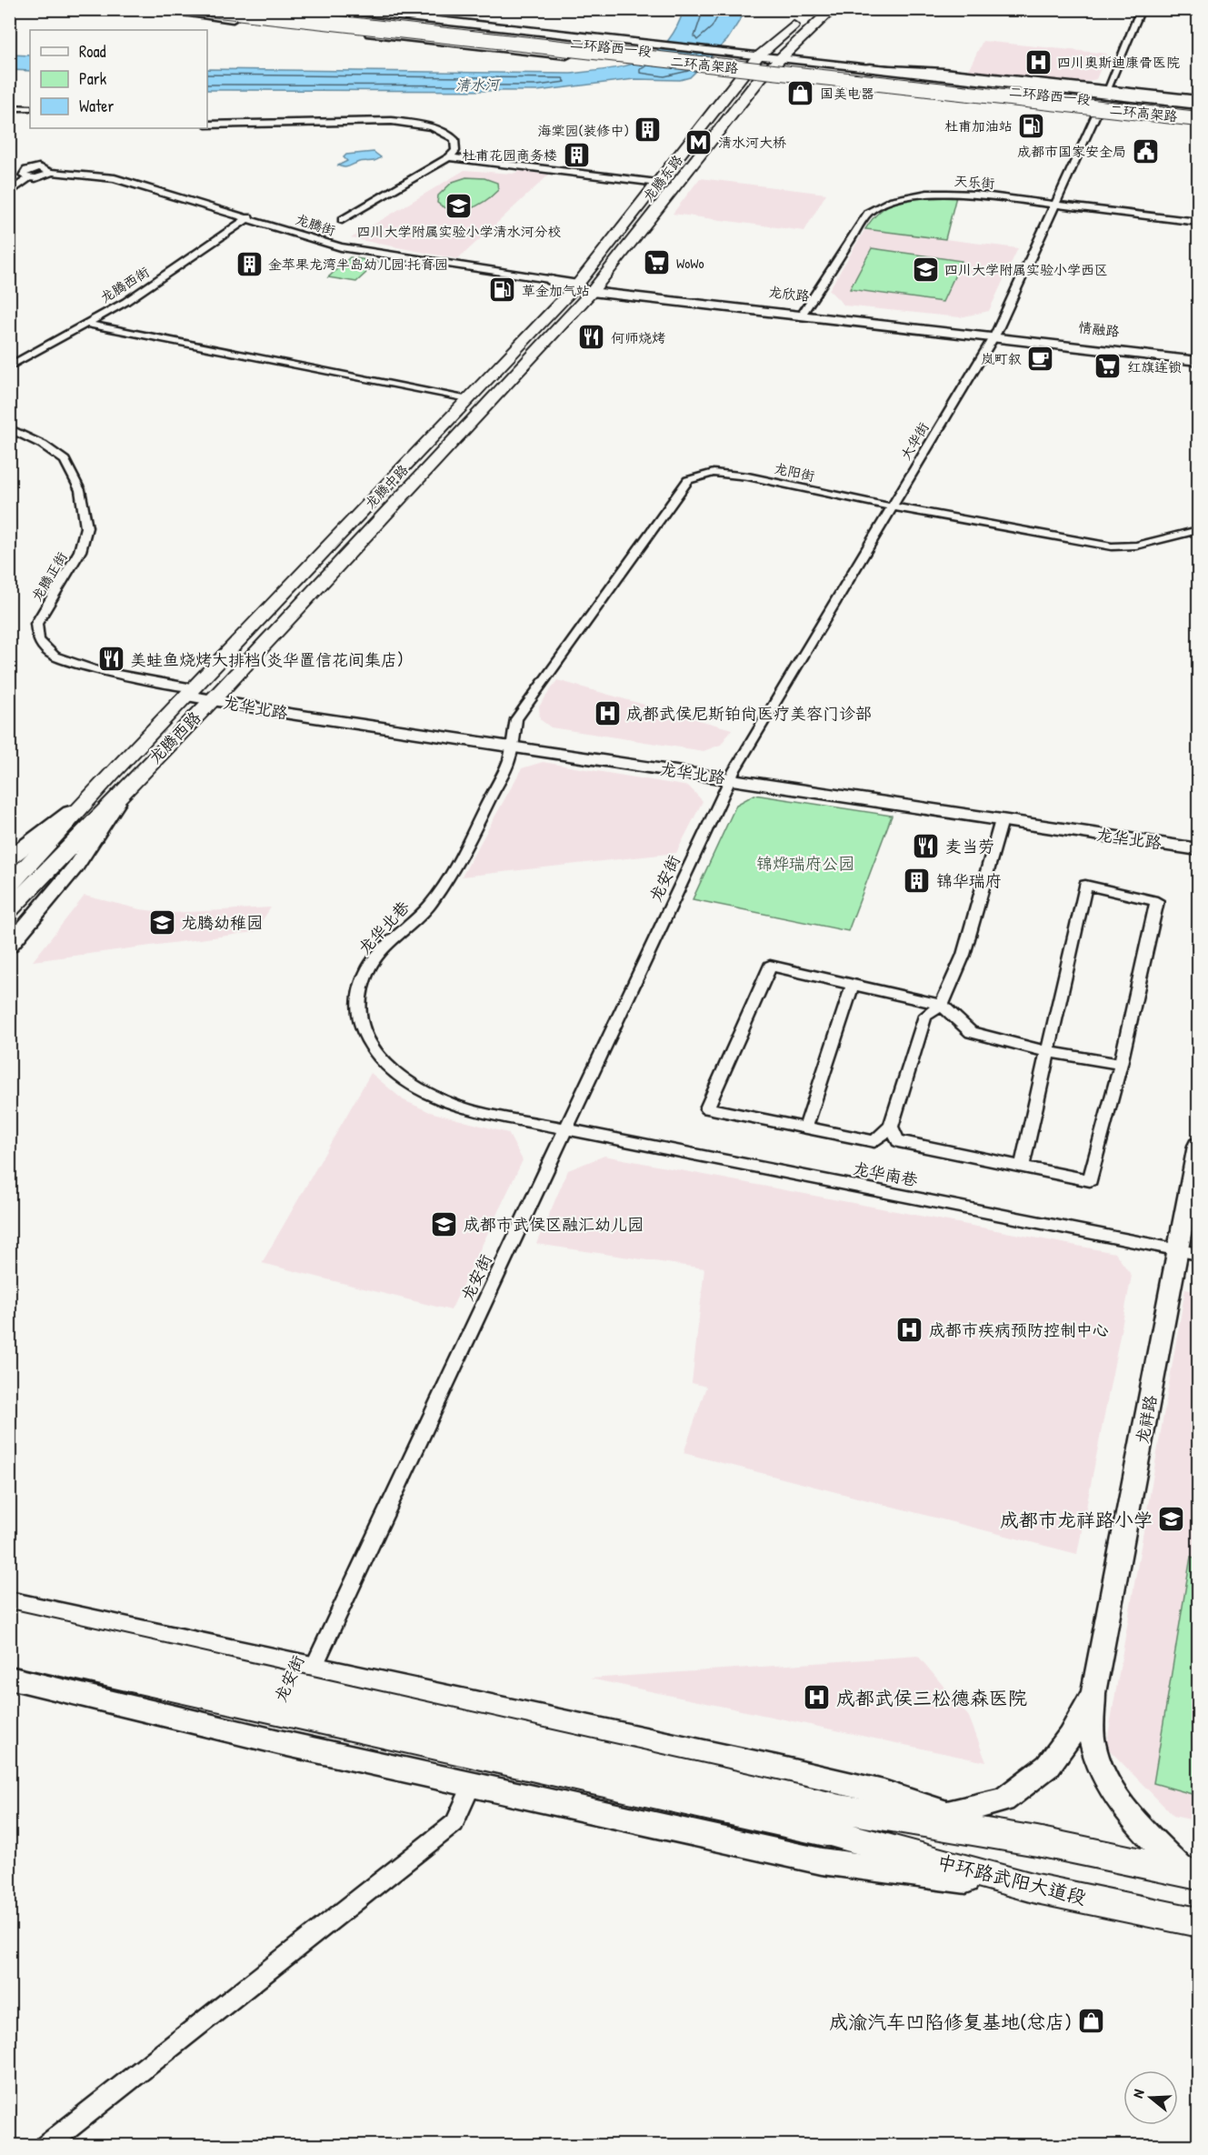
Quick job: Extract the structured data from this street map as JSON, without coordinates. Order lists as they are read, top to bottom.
{
  "streets": {
    "highway": ["二环高架路"],
    "main road": [
      "二环路西一段",
      "龙腾东路",
      "龙欣路",
      "情融路",
      "龙腾中路",
      "龙华北路",
      "龙腾西路",
      "龙祥路",
      "中环路武阳大道段"
    ],
    "street": [
      "天乐街",
      "龙腾街",
      "龙腾西街",
      "大华街",
      "龙阳街",
      "龙腾正街",
      "龙安街",
      "龙华北巷",
      "龙华南巷"
    ]
  },
  "crossings": [
    ["二环路西一段", "龙腾东路"],
    ["二环路西一段", "大华街"],
    ["龙腾东路", "龙欣路"],
    ["龙腾东路", "龙腾中路"],
    ["天乐街", "龙欣路"],
    ["天乐街", "大华街"],
    ["龙腾街", "龙腾西街"],
    ["龙欣路", "情融路"],
    ["龙欣路", "大华街"],
    ["龙欣路", "龙腾中路"],
    ["情融路", "大华街"],
    ["大华街", "龙阳街"],
    ["大华街", "龙华北路"],
    ["大华街", "龙安街"],
    ["龙阳街", "龙华北路"],
    ["龙阳街", "龙华北巷"],
    ["龙腾中路", "龙腾正街"],
    ["龙腾中路", "龙华北路"],
    ["龙腾中路", "龙腾西路"],
    ["龙腾正街", "龙华北路"],
    ["龙腾正街", "龙腾西路"],
    ["龙华北路", "龙腾西路"],
    ["龙华北路", "龙安街"],
    ["龙华北路", "龙华北巷"],
    ["龙安街", "龙华北巷"],
    ["龙安街", "龙华南巷"],
    ["龙华北巷", "龙华南巷"],
    ["龙华南巷", "龙祥路"]
  ],
  "water": ["清水河"],
  "parks": ["锦烨瑞府公园"],
  "places": {
    "hospital": [
      "四川奥斯迪康骨医院",
      "成都武侯尼斯铂尚医疗美容门诊部",
      "成都市疾病预防控制中心",
      "成都武侯三松德森医院"
    ],
    "shop": ["国美电器", "成渝汽车凹陷修复基地(总店)"],
    "fuel station": ["杜甫加油站", "草金加气站"],
    "building": [
      "海棠园(装修中)",
      "杜甫花园商务楼",
      "金苹果龙湾半岛幼儿园·托育园",
      "锦华瑞府"
    ],
    "metro station": ["清水河大桥"],
    "public building": ["成都市国家安全局"],
    "school or university": [
      "四川大学附属实验小学清水河分校",
      "四川大学附属实验小学西区",
      "龙腾幼稚园",
      "成都市武侯区融汇幼儿园",
      "成都市龙祥路小学"
    ],
    "supermarket": ["WoWo", "红旗连锁"],
    "restaurant": ["何师烧烤", "美蛙鱼烧烤大排档(炎华置信花间集店)", "麦当劳"],
    "cafe": ["岚町叙"]
  },
  "legend": ["Road", "Park", "Water"],
  "north": "left"
}
